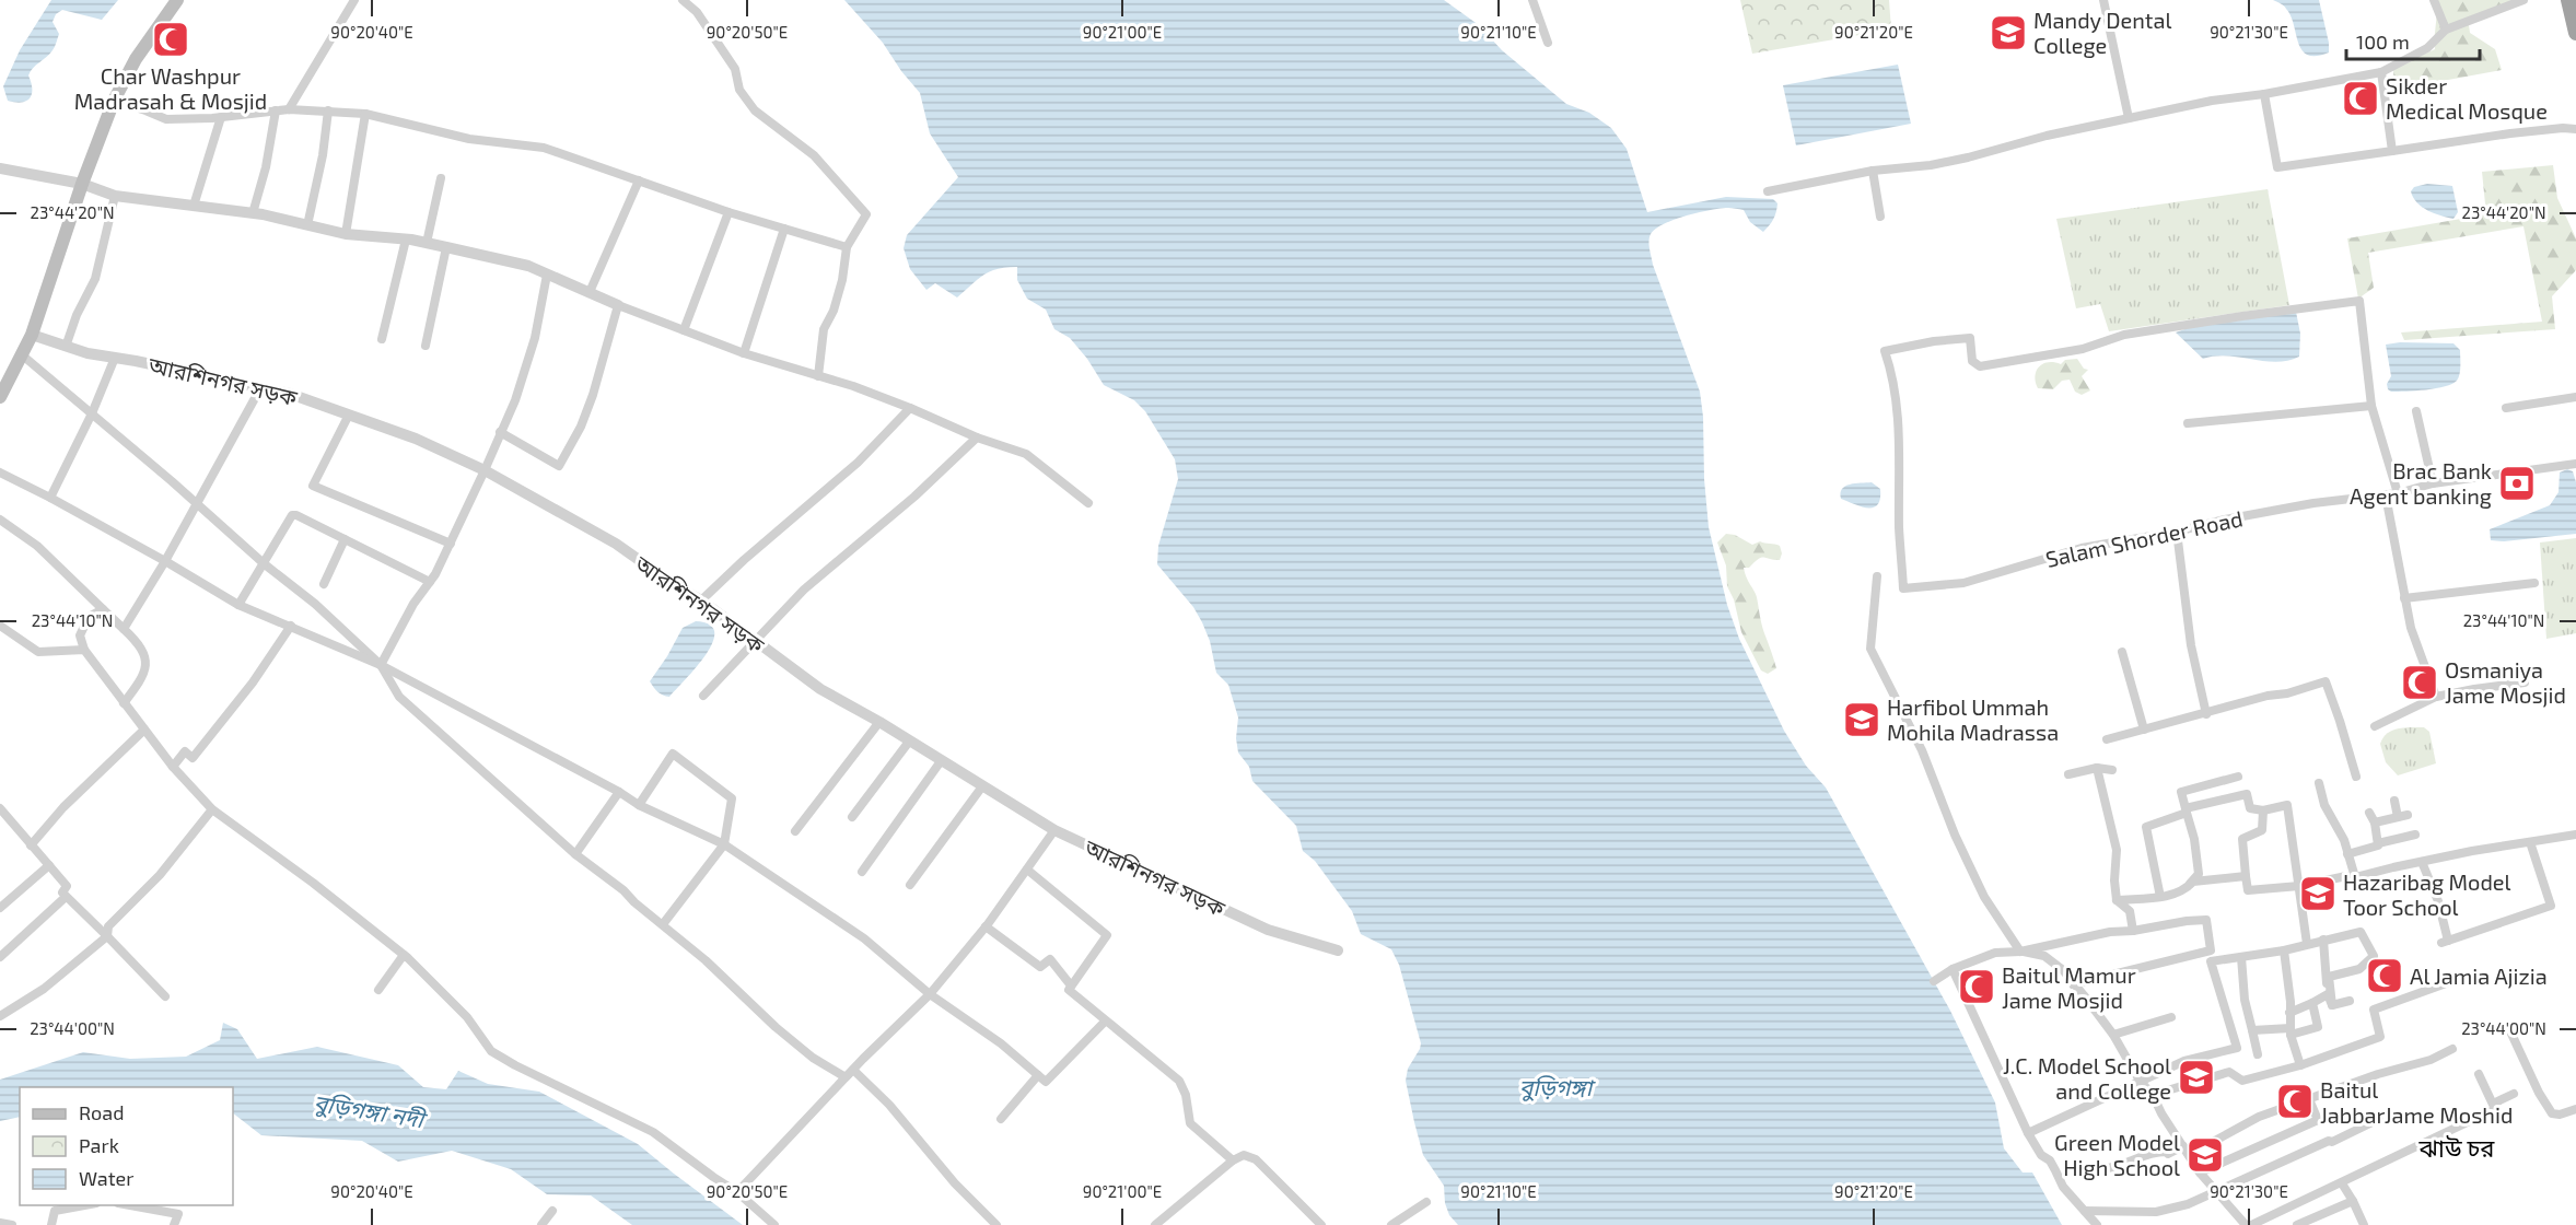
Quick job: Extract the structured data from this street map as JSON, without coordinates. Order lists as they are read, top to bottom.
{
  "streets": {
    "street": ["আরশিনগর সড়ক", "Salam Shorder Road"]
  },
  "districts": ["ঝাউ চর"],
  "water": ["বুড়িগঙ্গা", "বুড়িগঙ্গা নদী"],
  "places": {
    "school or university": [
      "Mandy Dental College",
      "Harfibol Ummah Mohila Madrassa",
      "Hazaribag Model Toor School",
      "J.C. Model School and College",
      "Green Model High School"
    ],
    "mosque": [
      "Char Washpur Madrasah & Mosjid",
      "Sikder Medical Mosque",
      "Osmaniya Jame Mosjid",
      "Al Jamia Ajizia",
      "Baitul Mamur Jame Mosjid",
      "Baitul JabbarJame Moshid"
    ],
    "bank": ["Brac Bank Agent banking"]
  },
  "legend": ["Road", "Park", "Water"],
  "scale_bar": "100 m",
  "coordinates": [
    "90°20'40\"E",
    "90°20'50\"E",
    "90°21'00\"E",
    "90°21'10\"E",
    "90°21'20\"E",
    "90°21'30\"E",
    "23°44'20\"N",
    "23°44'10\"N",
    "23°44'00\"N"
  ]
}
